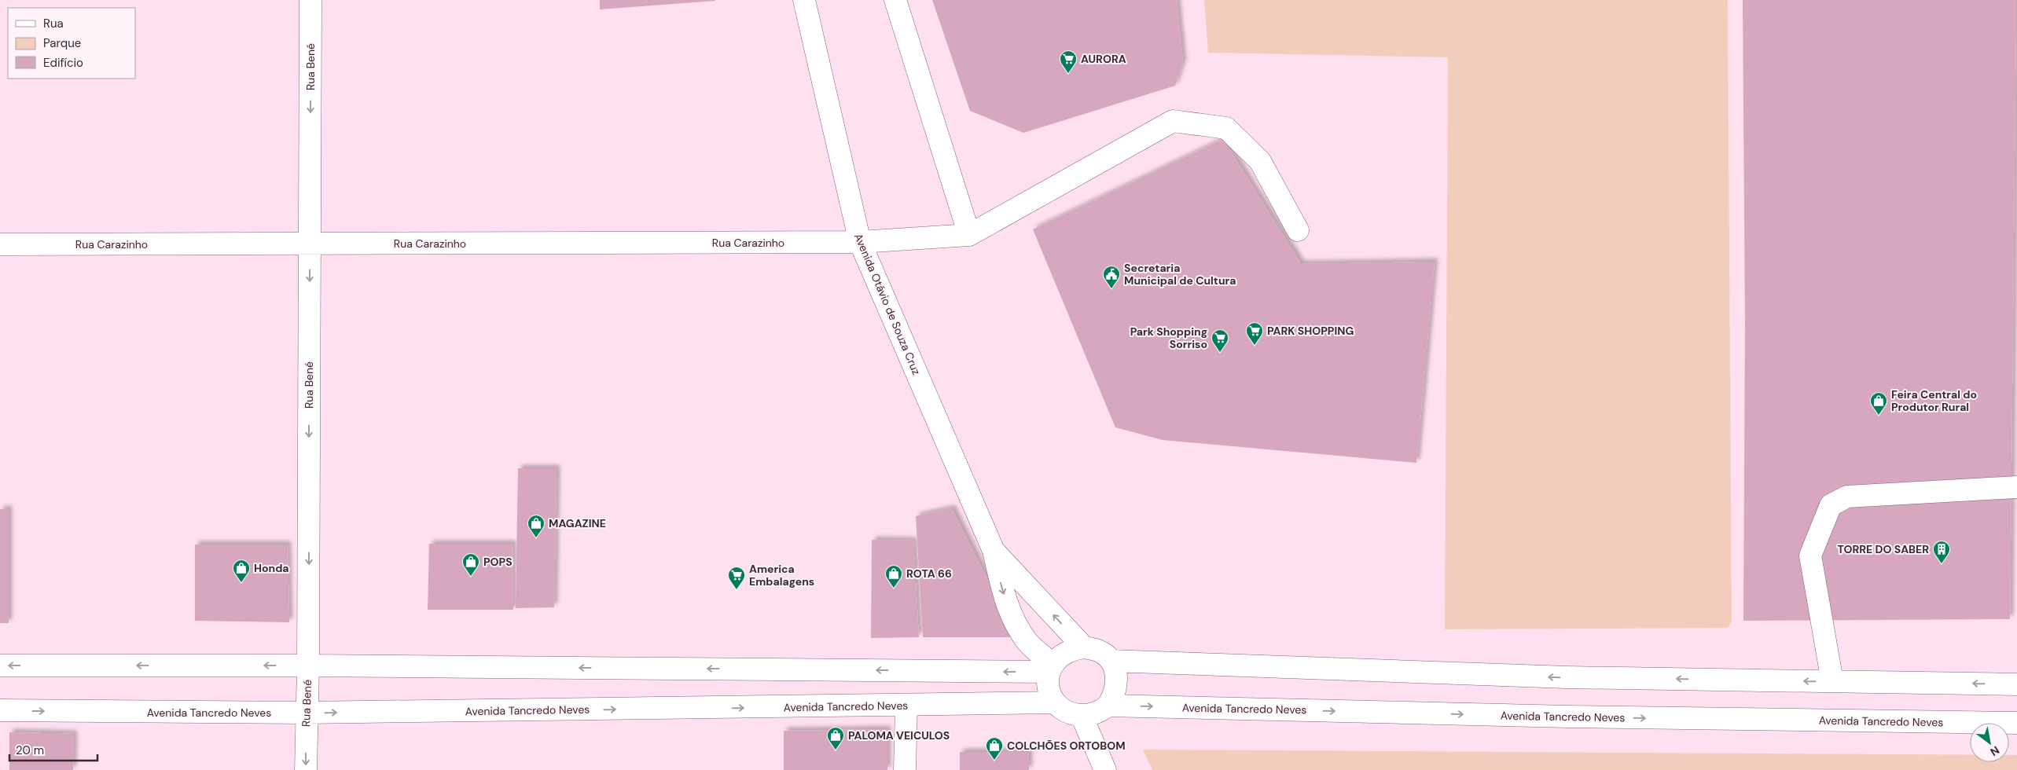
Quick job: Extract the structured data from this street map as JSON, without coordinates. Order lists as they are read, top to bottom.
{
  "streets": {
    "street": [
      "Rua Bené",
      "Rua Carazinho",
      "Avenida Otávio de Souza Cruz",
      "Avenida Tancredo Neves"
    ]
  },
  "crossings": [
    ["Rua Bené", "Rua Carazinho"],
    ["Rua Bené", "Avenida Tancredo Neves"],
    ["Rua Carazinho", "Avenida Otávio de Souza Cruz"],
    ["Avenida Otávio de Souza Cruz", "Avenida Tancredo Neves"]
  ],
  "one_way": ["Rua Bené"],
  "places": {
    "supermarket": [
      "AURORA",
      "PARK SHOPPING",
      "Park Shopping Sorriso",
      "America Embalagens"
    ],
    "public building": ["Secretaria Municipal de Cultura"],
    "shop": [
      "Feira Central do Produtor Rural",
      "MAGAZINE",
      "POPS",
      "Honda",
      "ROTA 66",
      "PALOMA VEICULOS",
      "COLCHÕES ORTOBOM"
    ],
    "building": ["TORRE DO SABER"]
  },
  "legend": ["Rua", "Parque", "Edifício"],
  "scale_bar": "20 m",
  "north": "bottom right"
}
